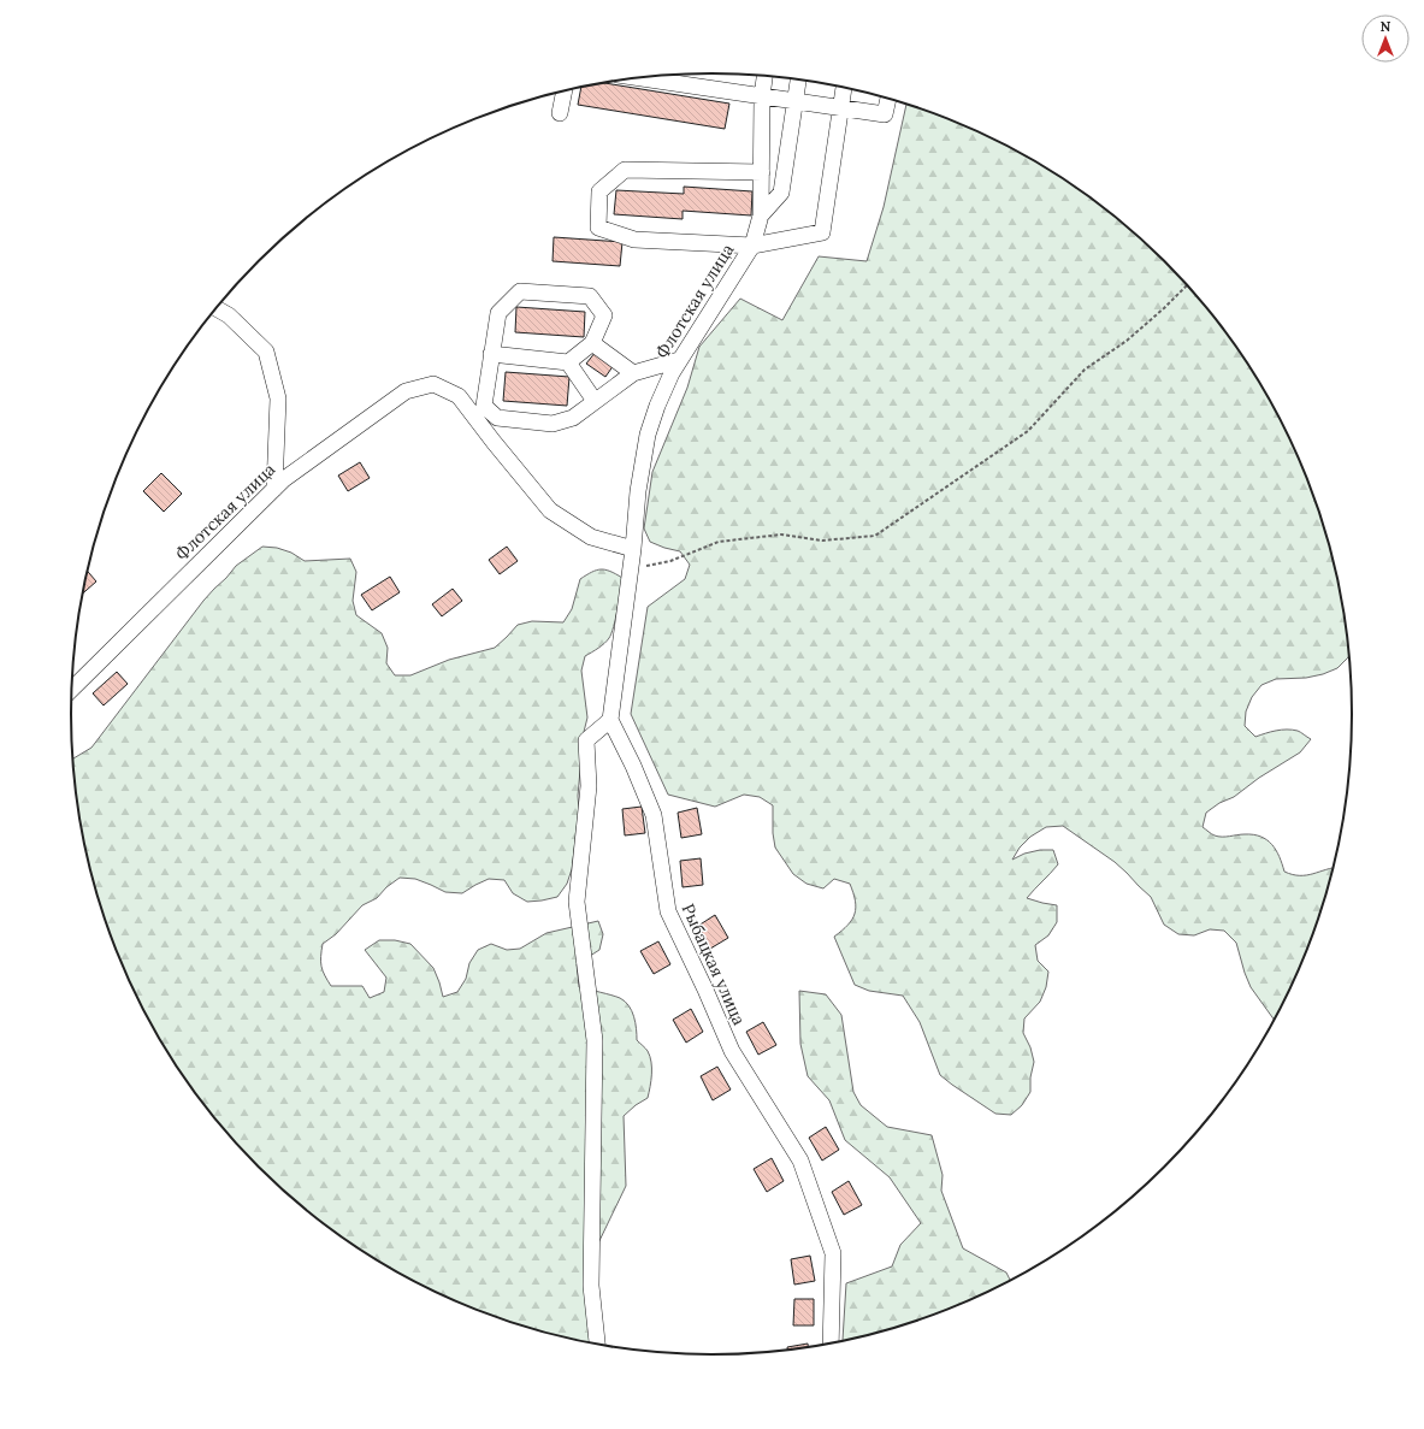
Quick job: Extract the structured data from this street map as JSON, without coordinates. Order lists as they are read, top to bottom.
{
  "streets": {
    "street": ["Флотская улица", "Рыбацкая улица"]
  },
  "north": "top"
}
